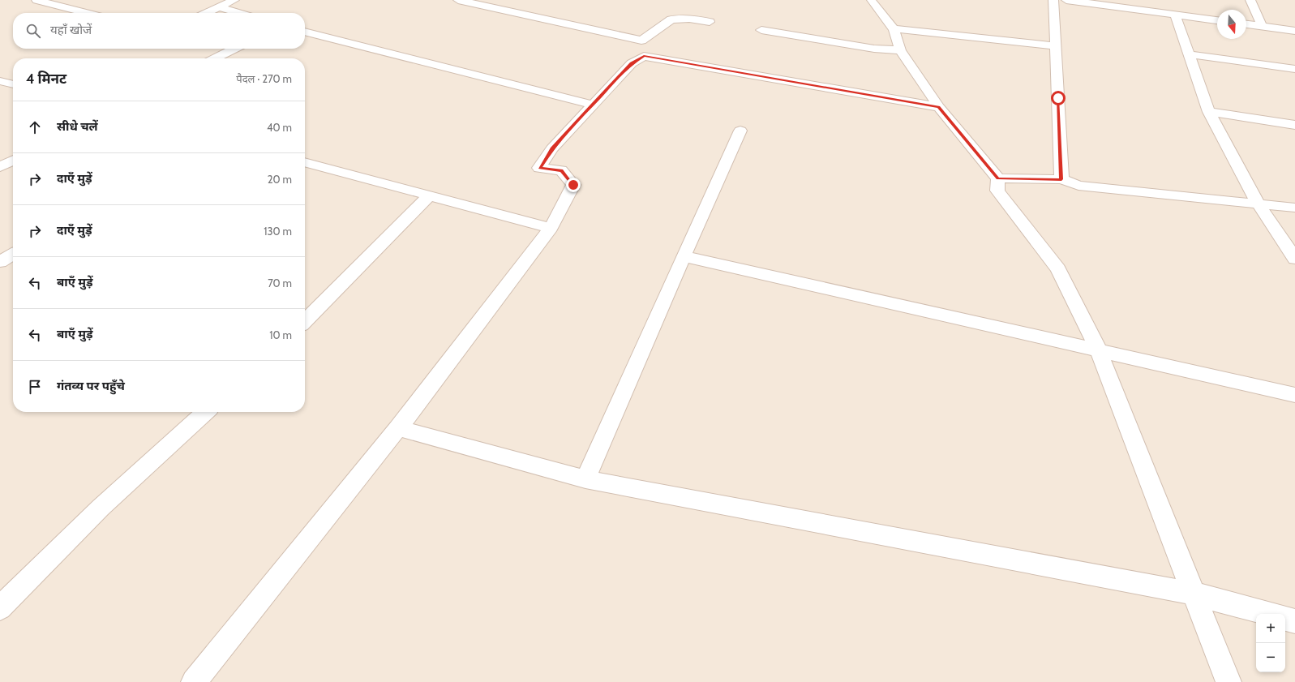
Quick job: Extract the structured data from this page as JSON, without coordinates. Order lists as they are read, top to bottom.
{
  "north": "bottom",
  "page": {
    "search": "यहाँ खोजें",
    "heading": ["4 मिनट", "पैदल · 270 m"],
    "list": [
      ["सीधे चलें", "40 m"],
      ["दाएँ मुड़ें", "20 m"],
      ["दाएँ मुड़ें", "130 m"],
      ["बाएँ मुड़ें", "70 m"],
      ["बाएँ मुड़ें", "10 m"],
      "गंतव्य पर पहुँचे"
    ],
    "map_buttons": ["+", "−"]
  }
}
